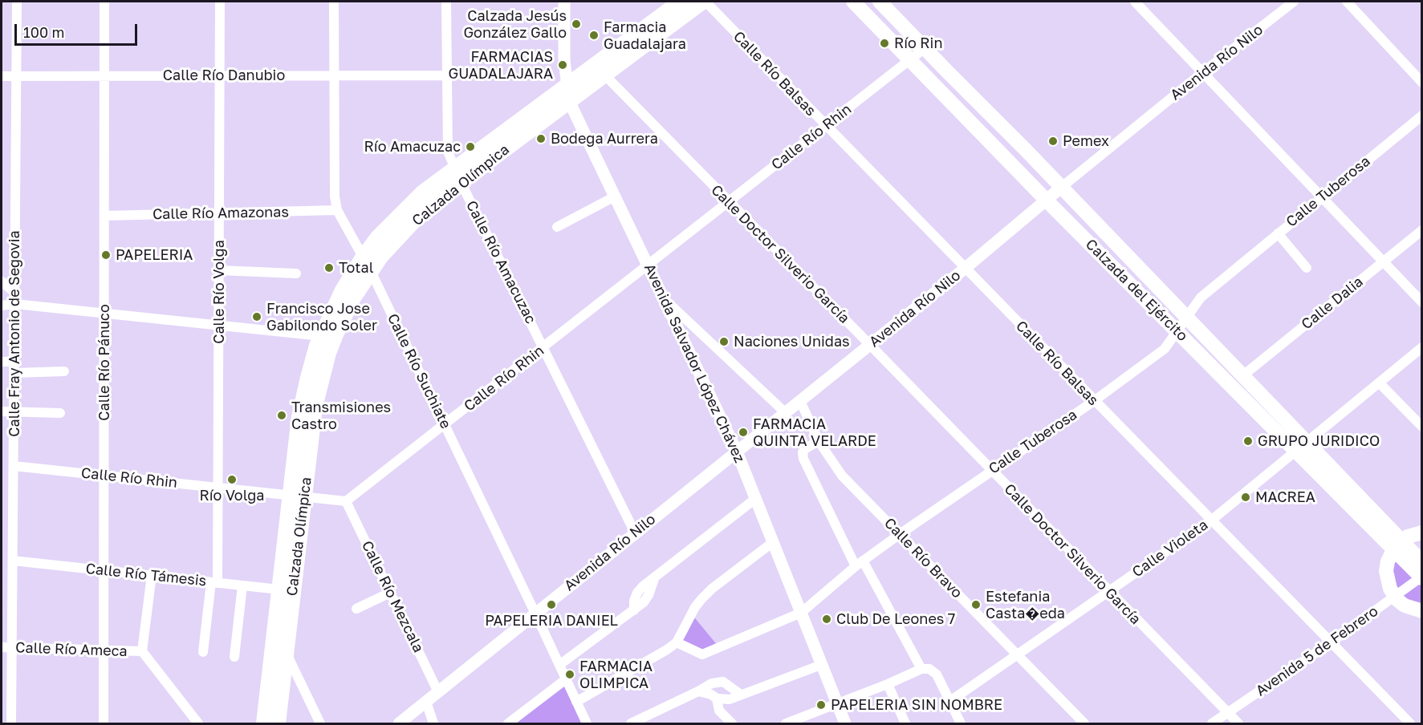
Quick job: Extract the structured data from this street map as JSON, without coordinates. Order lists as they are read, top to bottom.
{
  "streets": {
    "main road": ["Calzada Olímpica", "Calzada del Ejército"],
    "street": [
      "Avenida Río Nilo",
      "Calle Río Balsas",
      "Calle Río Danubio",
      "Calle Río Rhin",
      "Calle Tuberosa",
      "Calle Río Amazonas",
      "Calle Doctor Silverio García",
      "Calle Río Amacuzac",
      "Calle Río Volga",
      "Calle Dalia",
      "Calle Fray Antonio de Segovia",
      "Calle Río Pánuco",
      "Avenida Salvador López Chávez",
      "Calle Río Suchiate",
      "Calle Violeta",
      "Calle Río Bravo",
      "Calle Río Támesis",
      "Calle Río Mezcala",
      "Calle Río Ameca",
      "Avenida 5 de Febrero"
    ]
  },
  "crossings": [
    ["Avenida Río Nilo", "Calle Río Balsas"],
    ["Avenida Río Nilo", "Calle Doctor Silverio García"],
    ["Avenida Río Nilo", "Calle Río Amacuzac"],
    ["Avenida Río Nilo", "Calzada del Ejército"],
    ["Avenida Río Nilo", "Avenida Salvador López Chávez"],
    ["Avenida Río Nilo", "Calle Río Suchiate"],
    ["Avenida Río Nilo", "Calle Río Bravo"],
    ["Avenida Río Nilo", "Calle Río Mezcala"],
    ["Calle Río Balsas", "Calle Río Rhin"],
    ["Calle Río Balsas", "Calzada Olímpica"],
    ["Calle Río Balsas", "Calle Tuberosa"],
    ["Calle Río Balsas", "Calle Violeta"],
    ["Calle Río Balsas", "Avenida 5 de Febrero"],
    ["Calle Río Danubio", "Calle Río Amacuzac"],
    ["Calle Río Danubio", "Calle Río Volga"],
    ["Calle Río Danubio", "Calle Fray Antonio de Segovia"],
    ["Calle Río Danubio", "Calle Río Pánuco"],
    ["Calle Río Danubio", "Calle Río Suchiate"],
    ["Calle Río Rhin", "Calzada Olímpica"],
    ["Calle Río Rhin", "Calle Doctor Silverio García"],
    ["Calle Río Rhin", "Calle Río Amacuzac"],
    ["Calle Río Rhin", "Calzada del Ejército"],
    ["Calle Río Rhin", "Calle Río Volga"],
    ["Calle Río Rhin", "Calle Fray Antonio de Segovia"],
    ["Calle Río Rhin", "Calle Río Pánuco"],
    ["Calle Río Rhin", "Avenida Salvador López Chávez"],
    ["Calle Río Rhin", "Calle Río Suchiate"],
    ["Calle Río Rhin", "Calle Río Mezcala"],
    ["Calzada Olímpica", "Calle Doctor Silverio García"],
    ["Calzada Olímpica", "Calle Río Amacuzac"],
    ["Calzada Olímpica", "Avenida Salvador López Chávez"],
    ["Calzada Olímpica", "Calle Río Suchiate"],
    ["Calzada Olímpica", "Calle Río Támesis"],
    ["Calle Tuberosa", "Calle Doctor Silverio García"],
    ["Calle Tuberosa", "Calzada del Ejército"],
    ["Calle Tuberosa", "Avenida Salvador López Chávez"],
    ["Calle Tuberosa", "Calle Río Bravo"],
    ["Calle Río Amazonas", "Calle Río Volga"],
    ["Calle Río Amazonas", "Calle Río Pánuco"],
    ["Calle Río Amazonas", "Calle Río Suchiate"],
    ["Calle Doctor Silverio García", "Calle Violeta"],
    ["Calle Doctor Silverio García", "Avenida 5 de Febrero"],
    ["Calzada del Ejército", "Calle Dalia"],
    ["Calzada del Ejército", "Calle Violeta"],
    ["Calzada del Ejército", "Avenida 5 de Febrero"],
    ["Calle Río Volga", "Calle Río Támesis"],
    ["Calle Fray Antonio de Segovia", "Calle Río Támesis"],
    ["Calle Fray Antonio de Segovia", "Calle Río Ameca"],
    ["Calle Río Pánuco", "Calle Río Támesis"],
    ["Calle Río Pánuco", "Calle Río Ameca"],
    ["Calle Violeta", "Calle Río Bravo"]
  ],
  "places": [
    "Calzada Jesús González Gallo",
    "Farmacia Guadalajara",
    "Río Rin",
    "FARMACIAS GUADALAJARA",
    "Bodega Aurrera",
    "Pemex",
    "Río Amacuzac",
    "PAPELERIA",
    "Total",
    "Francisco Jose Gabilondo Soler",
    "Naciones Unidas",
    "Transmisiones Castro",
    "FARMACIA QUINTA VELARDE",
    "GRUPO JURIDICO",
    "Río Volga",
    "MACREA",
    "PAPELERIA DANIEL",
    "Estefania Casta�eda",
    "Club De Leones 7",
    "FARMACIA OLIMPICA",
    "PAPELERIA SIN NOMBRE"
  ],
  "scale_bar": "100 m"
}
